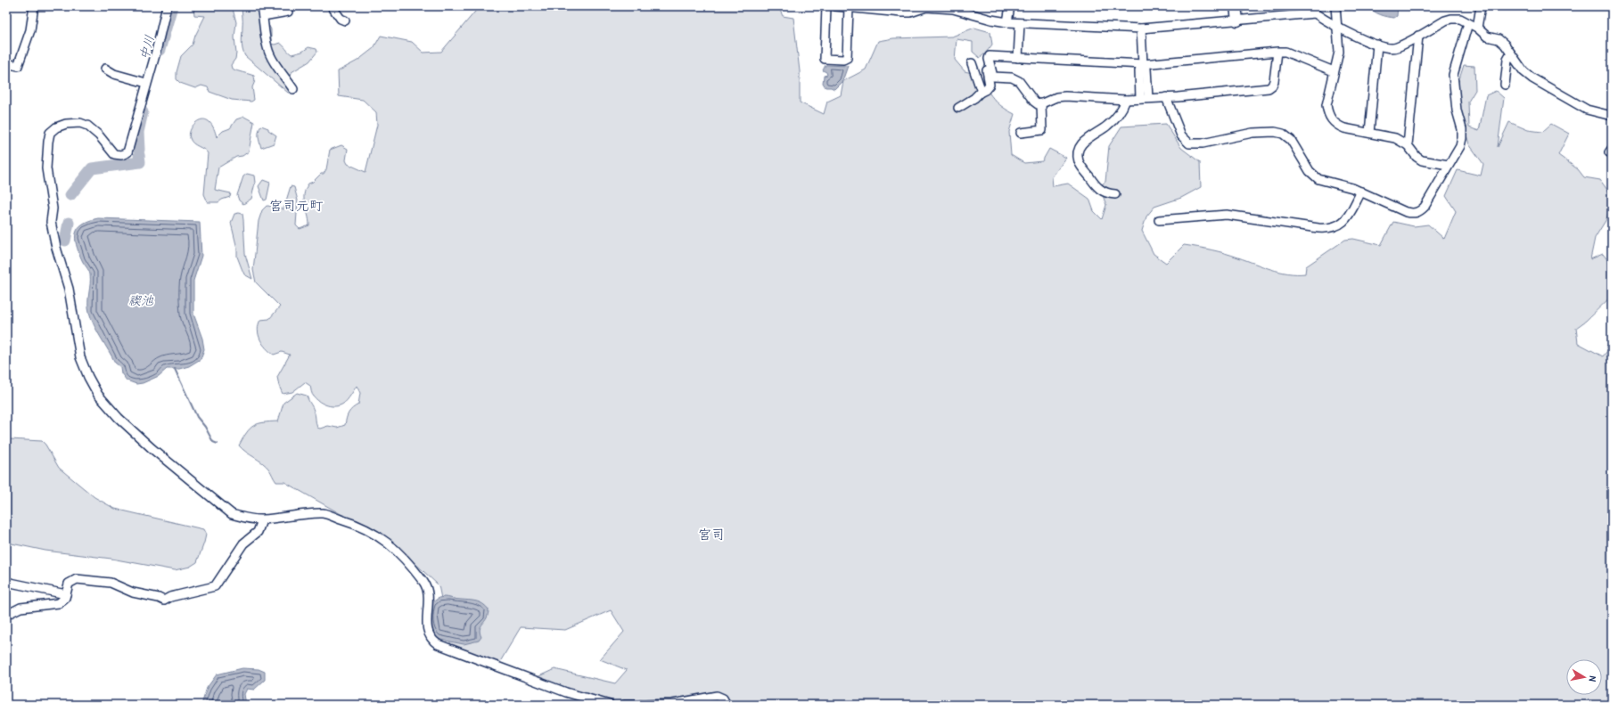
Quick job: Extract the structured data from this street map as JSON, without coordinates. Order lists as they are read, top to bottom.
{
  "districts": ["宮司元町", "宮司"],
  "water": ["中川", "禊池"],
  "north": "right"
}
